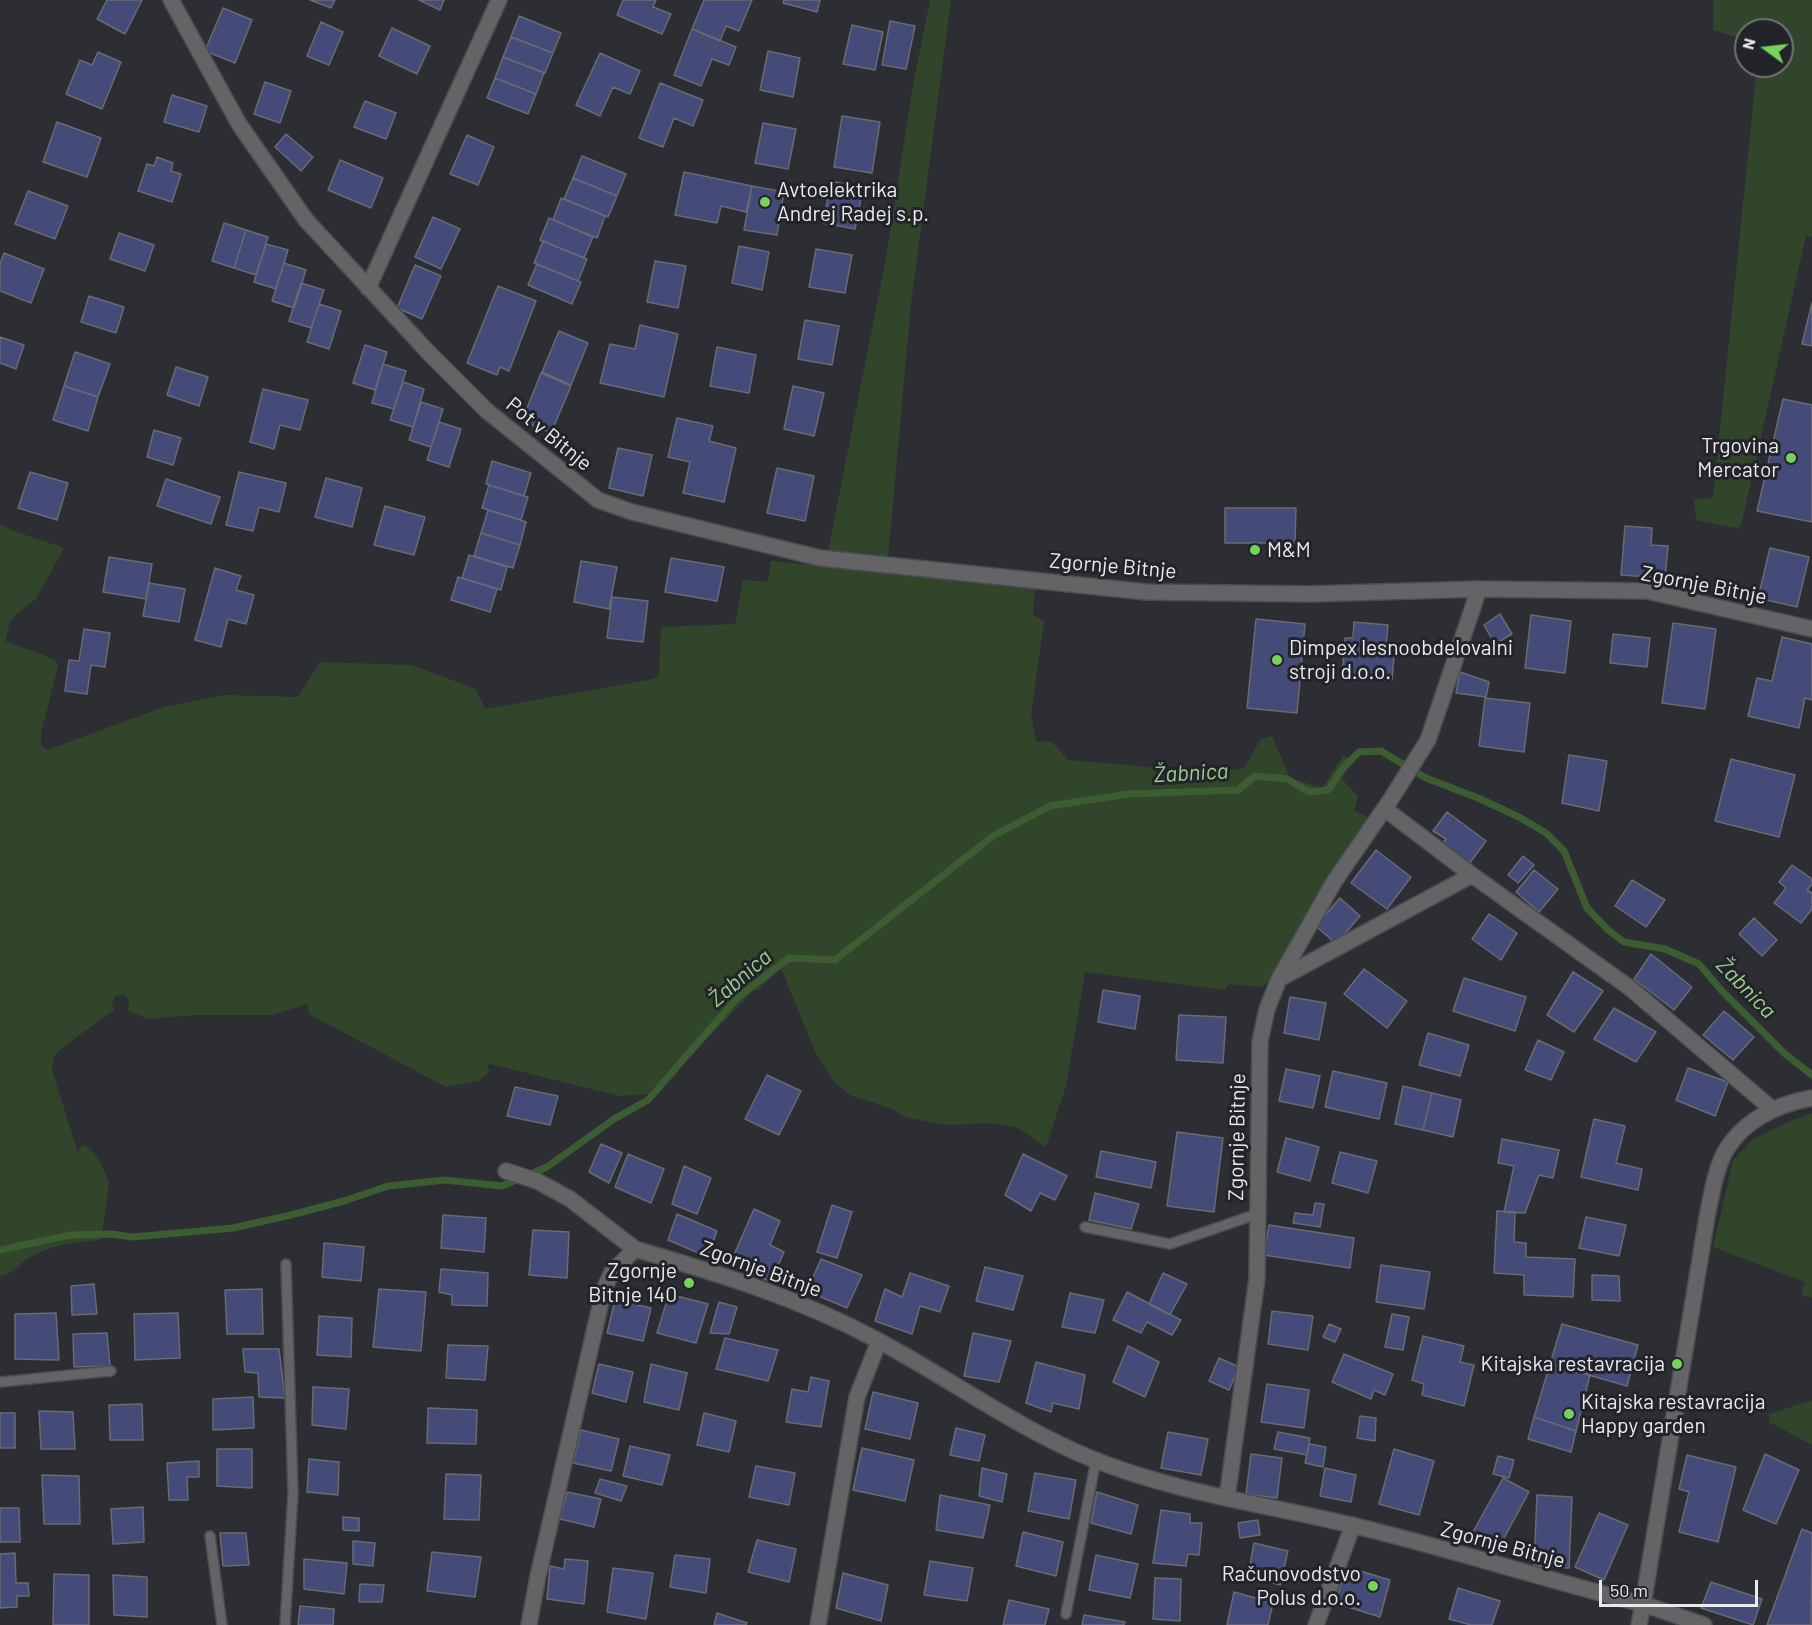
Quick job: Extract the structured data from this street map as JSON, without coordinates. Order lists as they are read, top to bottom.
{
  "streets": {
    "street": ["Pot v Bitnje", "Zgornje Bitnje"]
  },
  "crossings": [
    ["Pot v Bitnje", "Zgornje Bitnje"]
  ],
  "water": ["Žabnica"],
  "places": [
    "Avtoelektrika Andrej Radej s.p.",
    "Trgovina Mercator",
    "M&M",
    "Dimpex lesnoobdelovalni stroji d.o.o.",
    "Zgornje Bitnje 140",
    "Kitajska restavracija",
    "Kitajska restavracija Happy garden",
    "Računovodstvo Polus d.o.o."
  ],
  "scale_bar": "50 m",
  "north": "left"
}
